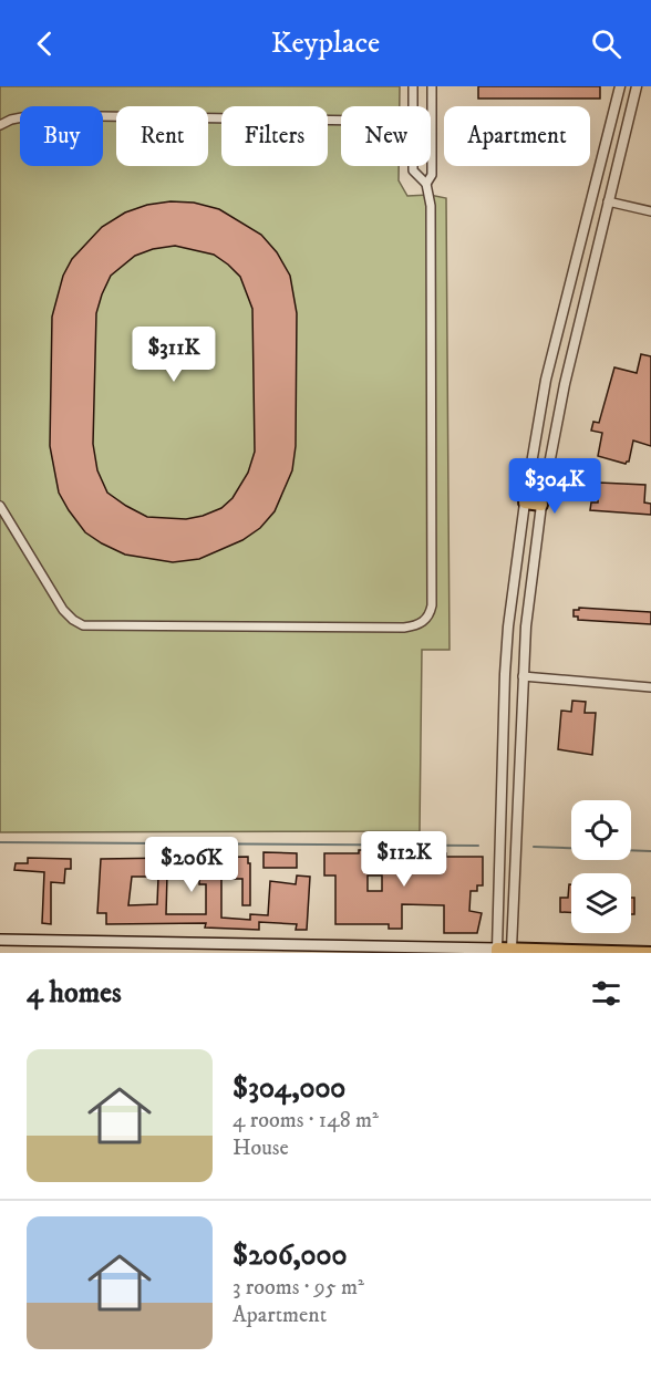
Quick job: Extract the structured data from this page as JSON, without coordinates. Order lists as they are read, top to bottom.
{
  "page": {
    "header": "Keyplace",
    "chip": [
      "Buy",
      "Rent",
      "Filters",
      "New",
      "Apartment"
    ],
    "price": [
      "$311K",
      "$304K",
      "$112K",
      "$206K"
    ],
    "heading": "4 homes",
    "list": [
      {
        "name": "$304,000",
        "note": "4 rooms · 148 m² · House"
      },
      {
        "name": "$206,000",
        "note": "3 rooms · 95 m² · Apartment"
      }
    ]
  }
}
